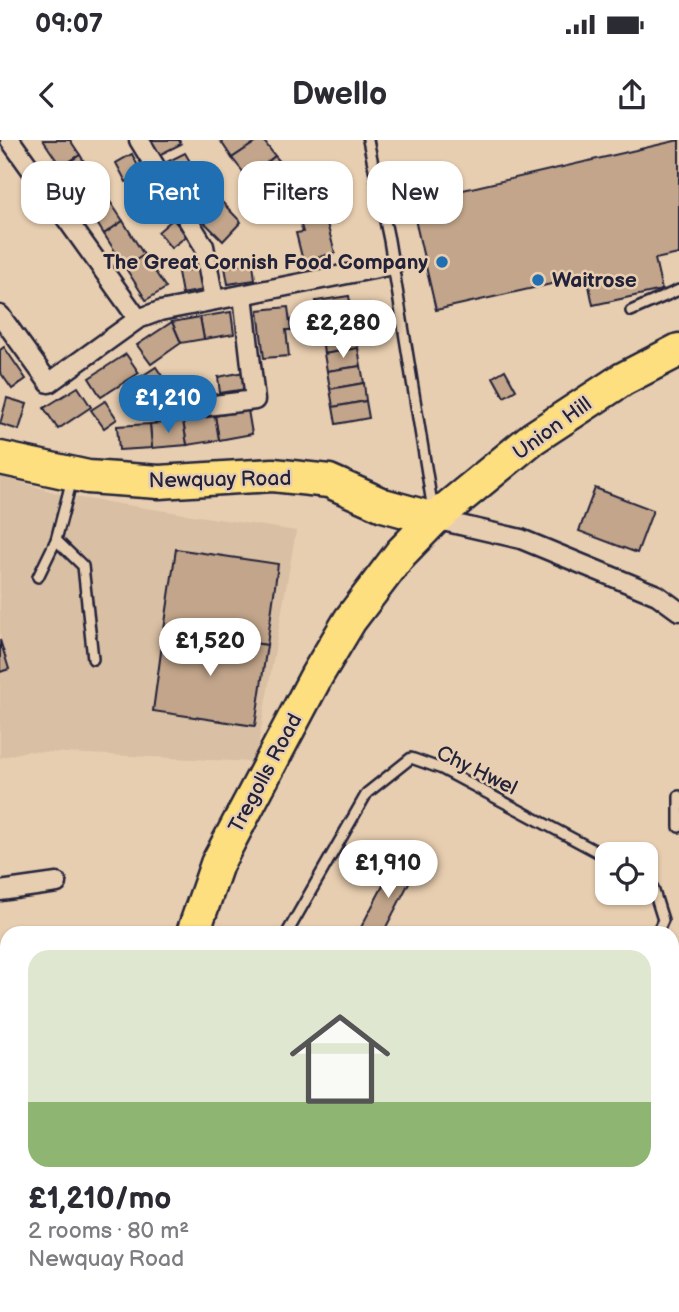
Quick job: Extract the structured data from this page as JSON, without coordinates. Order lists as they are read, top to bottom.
{
  "streets": {
    "highway": ["Union Hill", "Newquay Road", "Tregolls Road"],
    "lane": ["Chy Hwel"]
  },
  "crossings": [
    ["Union Hill", "Newquay Road"],
    ["Union Hill", "Tregolls Road"]
  ],
  "places": ["The Great Cornish Food Company", "Waitrose"],
  "page": {
    "status": "09:07",
    "header": "Dwello",
    "chip": [
      "Buy",
      "Rent",
      "Filters",
      "New"
    ],
    "price": [
      "£2,280",
      "£1,210",
      "£1,520",
      "£1,910"
    ],
    "list": [
      {
        "name": "£1,210/mo",
        "note": "2 rooms · 80 m² · Newquay Road"
      }
    ]
  }
}
